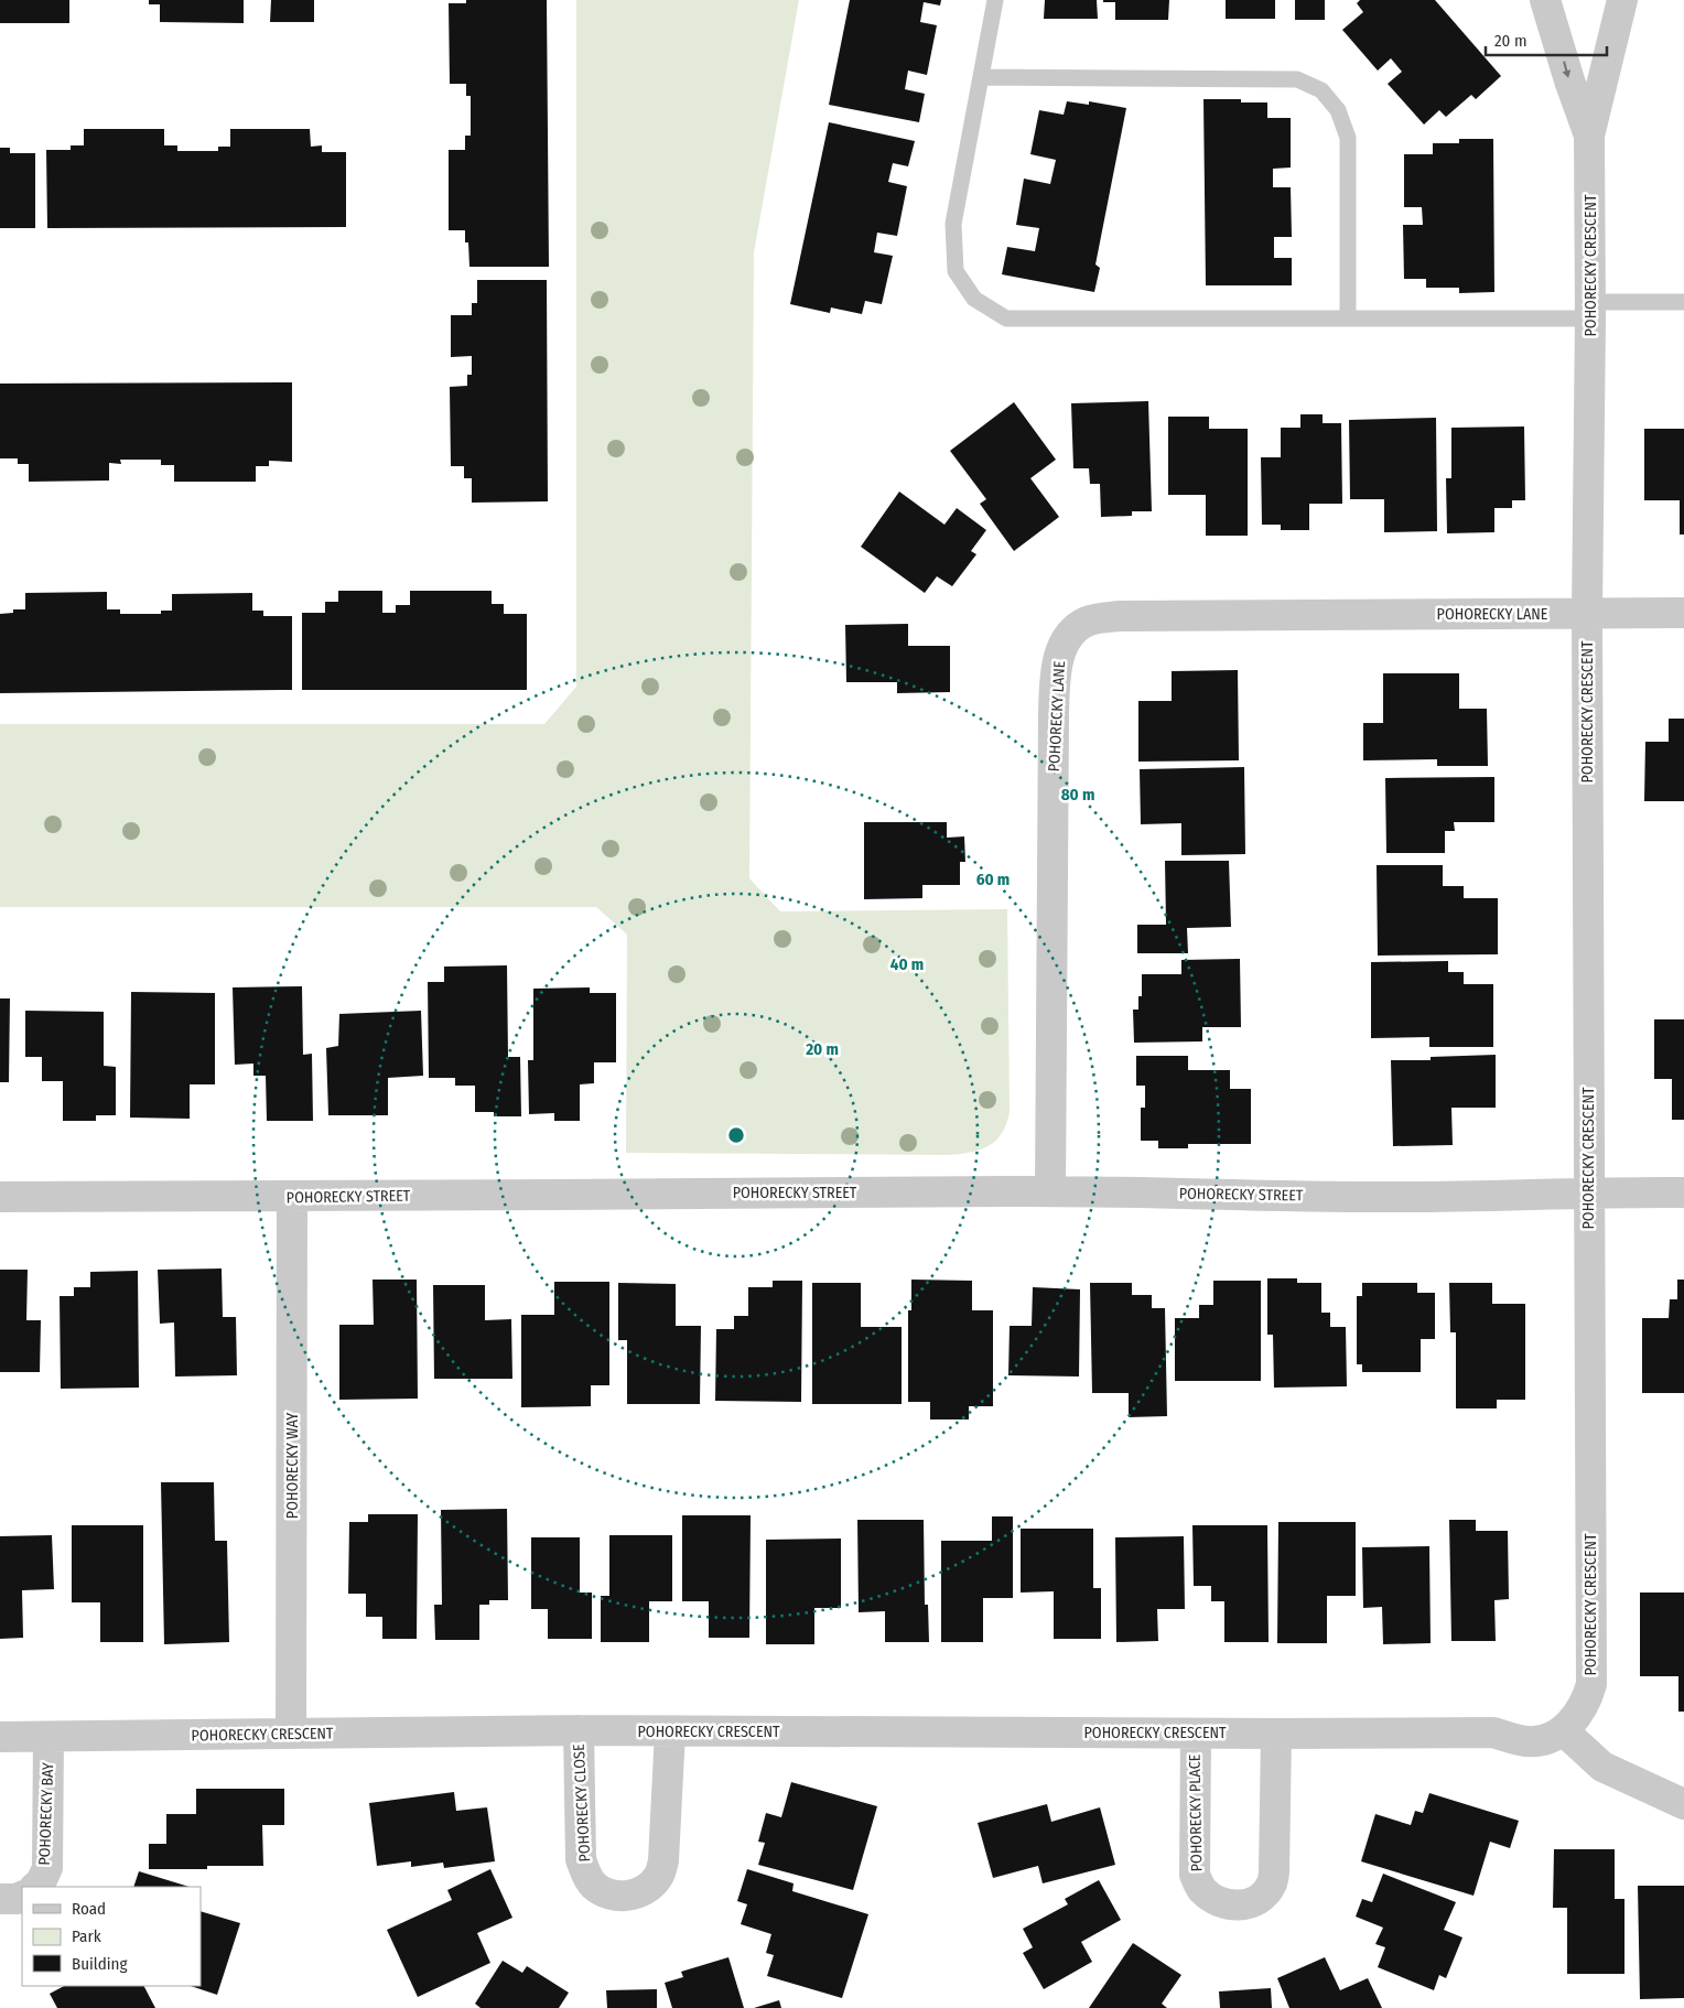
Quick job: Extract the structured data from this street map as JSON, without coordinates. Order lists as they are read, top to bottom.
{
  "streets": {
    "street": [
      "POHORECKY CRESCENT",
      "POHORECKY LANE",
      "POHORECKY STREET",
      "POHORECKY WAY",
      "POHORECKY CLOSE",
      "POHORECKY PLACE",
      "POHORECKY BAY"
    ]
  },
  "crossings": [
    ["POHORECKY CRESCENT", "POHORECKY LANE"],
    ["POHORECKY CRESCENT", "POHORECKY STREET"],
    ["POHORECKY CRESCENT", "POHORECKY WAY"],
    ["POHORECKY CRESCENT", "POHORECKY CLOSE"],
    ["POHORECKY CRESCENT", "POHORECKY PLACE"],
    ["POHORECKY CRESCENT", "POHORECKY BAY"],
    ["POHORECKY LANE", "POHORECKY STREET"],
    ["POHORECKY STREET", "POHORECKY WAY"]
  ],
  "legend": ["Road", "Park", "Building"],
  "scale_bar": "20 m",
  "rings": [
    "80 m",
    "60 m",
    "40 m",
    "20 m"
  ]
}
